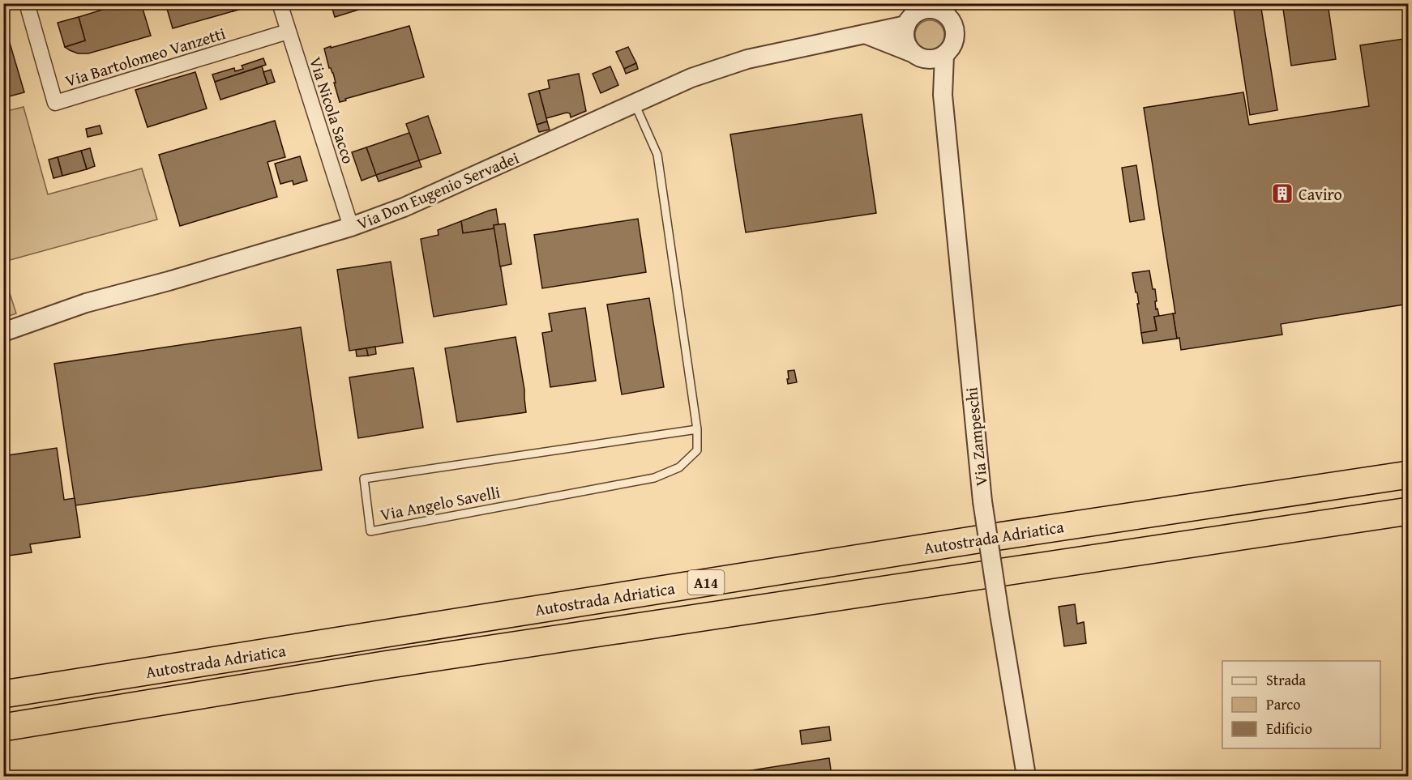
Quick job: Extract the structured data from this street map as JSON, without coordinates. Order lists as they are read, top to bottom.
{
  "streets": {
    "highway": ["Autostrada Adriatica", "A14"],
    "street": [
      "Via Bartolomeo Vanzetti",
      "Via Nicola Sacco",
      "Via Don Eugenio Servadei",
      "Via Zampeschi"
    ],
    "lane": ["Via Angelo Savelli"]
  },
  "crossings": [
    ["Via Bartolomeo Vanzetti", "Via Nicola Sacco"],
    ["Via Nicola Sacco", "Via Don Eugenio Servadei"],
    ["Via Don Eugenio Servadei", "Via Zampeschi"],
    ["Via Don Eugenio Servadei", "Via Angelo Savelli"]
  ],
  "places": {
    "building": ["Caviro"]
  },
  "legend": ["Strada", "Parco", "Edificio"]
}
